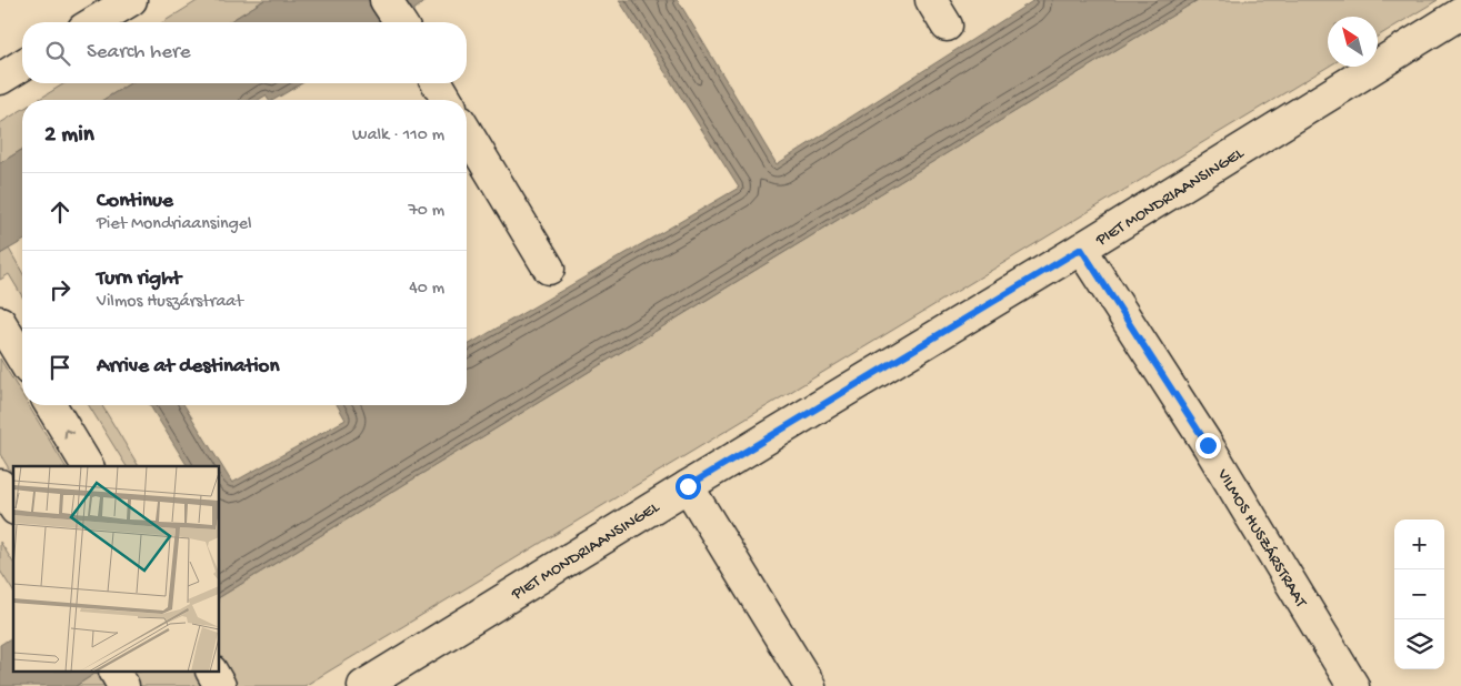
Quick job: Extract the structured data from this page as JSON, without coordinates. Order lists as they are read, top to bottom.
{
  "streets": {
    "street": ["PIET MONDRIAANSINGEL", "VILMOS HUSZÁRSTRAAT"]
  },
  "crossings": [
    ["PIET MONDRIAANSINGEL", "VILMOS HUSZÁRSTRAAT"]
  ],
  "north": "top left",
  "page": {
    "search": "Search here",
    "heading": ["2 min", "Walk · 110 m"],
    "list": [
      ["Continue", "Piet Mondriaansingel", "70 m"],
      ["Turn right", "Vilmos Huszárstraat", "40 m"],
      "Arrive at destination"
    ],
    "map_buttons": ["+", "−"]
  }
}
